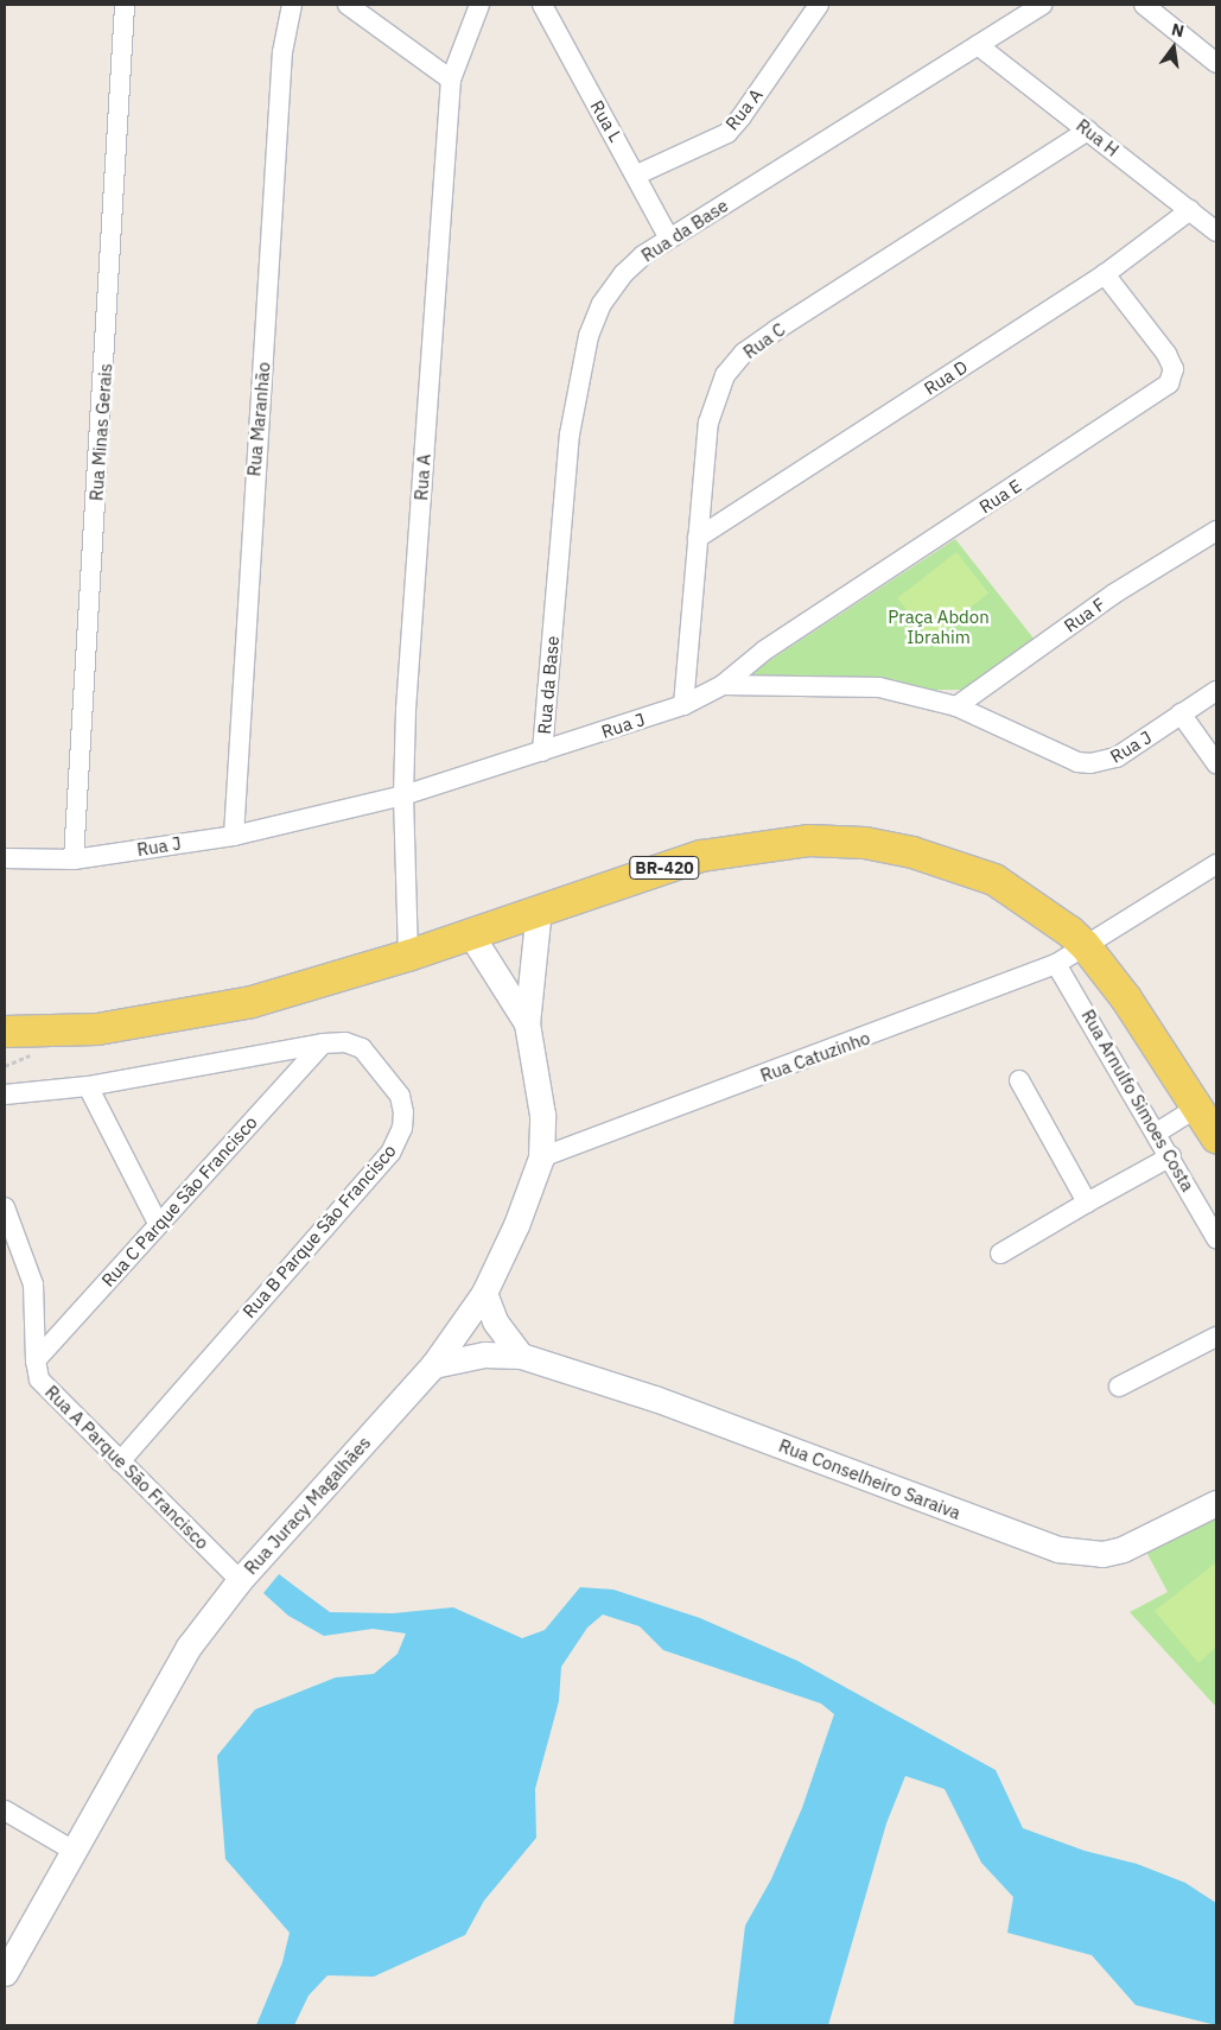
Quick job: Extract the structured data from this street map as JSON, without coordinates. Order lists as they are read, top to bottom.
{
  "streets": {
    "main road": ["BR-420"],
    "street": [
      "Rua A",
      "Rua L",
      "Rua H",
      "Rua da Base",
      "Rua C",
      "Rua D",
      "Rua Maranhão",
      "Rua Minas Gerais",
      "Rua E",
      "Rua F",
      "Rua J",
      "Rua Catuzinho",
      "Rua Arnulfo Simoes Costa",
      "Rua C Parque São Francisco",
      "Rua B Parque São Francisco",
      "Rua A Parque São Francisco",
      "Rua Conselheiro Saraiva",
      "Rua Juracy Magalhães"
    ]
  },
  "crossings": [
    ["Rua A", "Rua L"],
    ["Rua A", "Rua J"],
    ["Rua A", "BR-420"],
    ["Rua L", "Rua da Base"],
    ["Rua H", "Rua da Base"],
    ["Rua H", "Rua C"],
    ["Rua H", "Rua D"],
    ["Rua da Base", "Rua J"],
    ["Rua C", "Rua D"],
    ["Rua C", "Rua J"],
    ["Rua D", "Rua E"],
    ["Rua Maranhão", "Rua J"],
    ["Rua Minas Gerais", "Rua J"],
    ["Rua E", "Rua J"],
    ["Rua F", "Rua J"],
    ["BR-420", "Rua Catuzinho"],
    ["Rua Catuzinho", "Rua Arnulfo Simoes Costa"],
    ["Rua Catuzinho", "Rua Juracy Magalhães"],
    ["Rua C Parque São Francisco", "Rua B Parque São Francisco"],
    ["Rua C Parque São Francisco", "Rua A Parque São Francisco"],
    ["Rua B Parque São Francisco", "Rua A Parque São Francisco"],
    ["Rua A Parque São Francisco", "Rua Juracy Magalhães"],
    ["Rua Conselheiro Saraiva", "Rua Juracy Magalhães"]
  ],
  "parks": ["Praça Abdon Ibrahim"],
  "north": "top"
}
